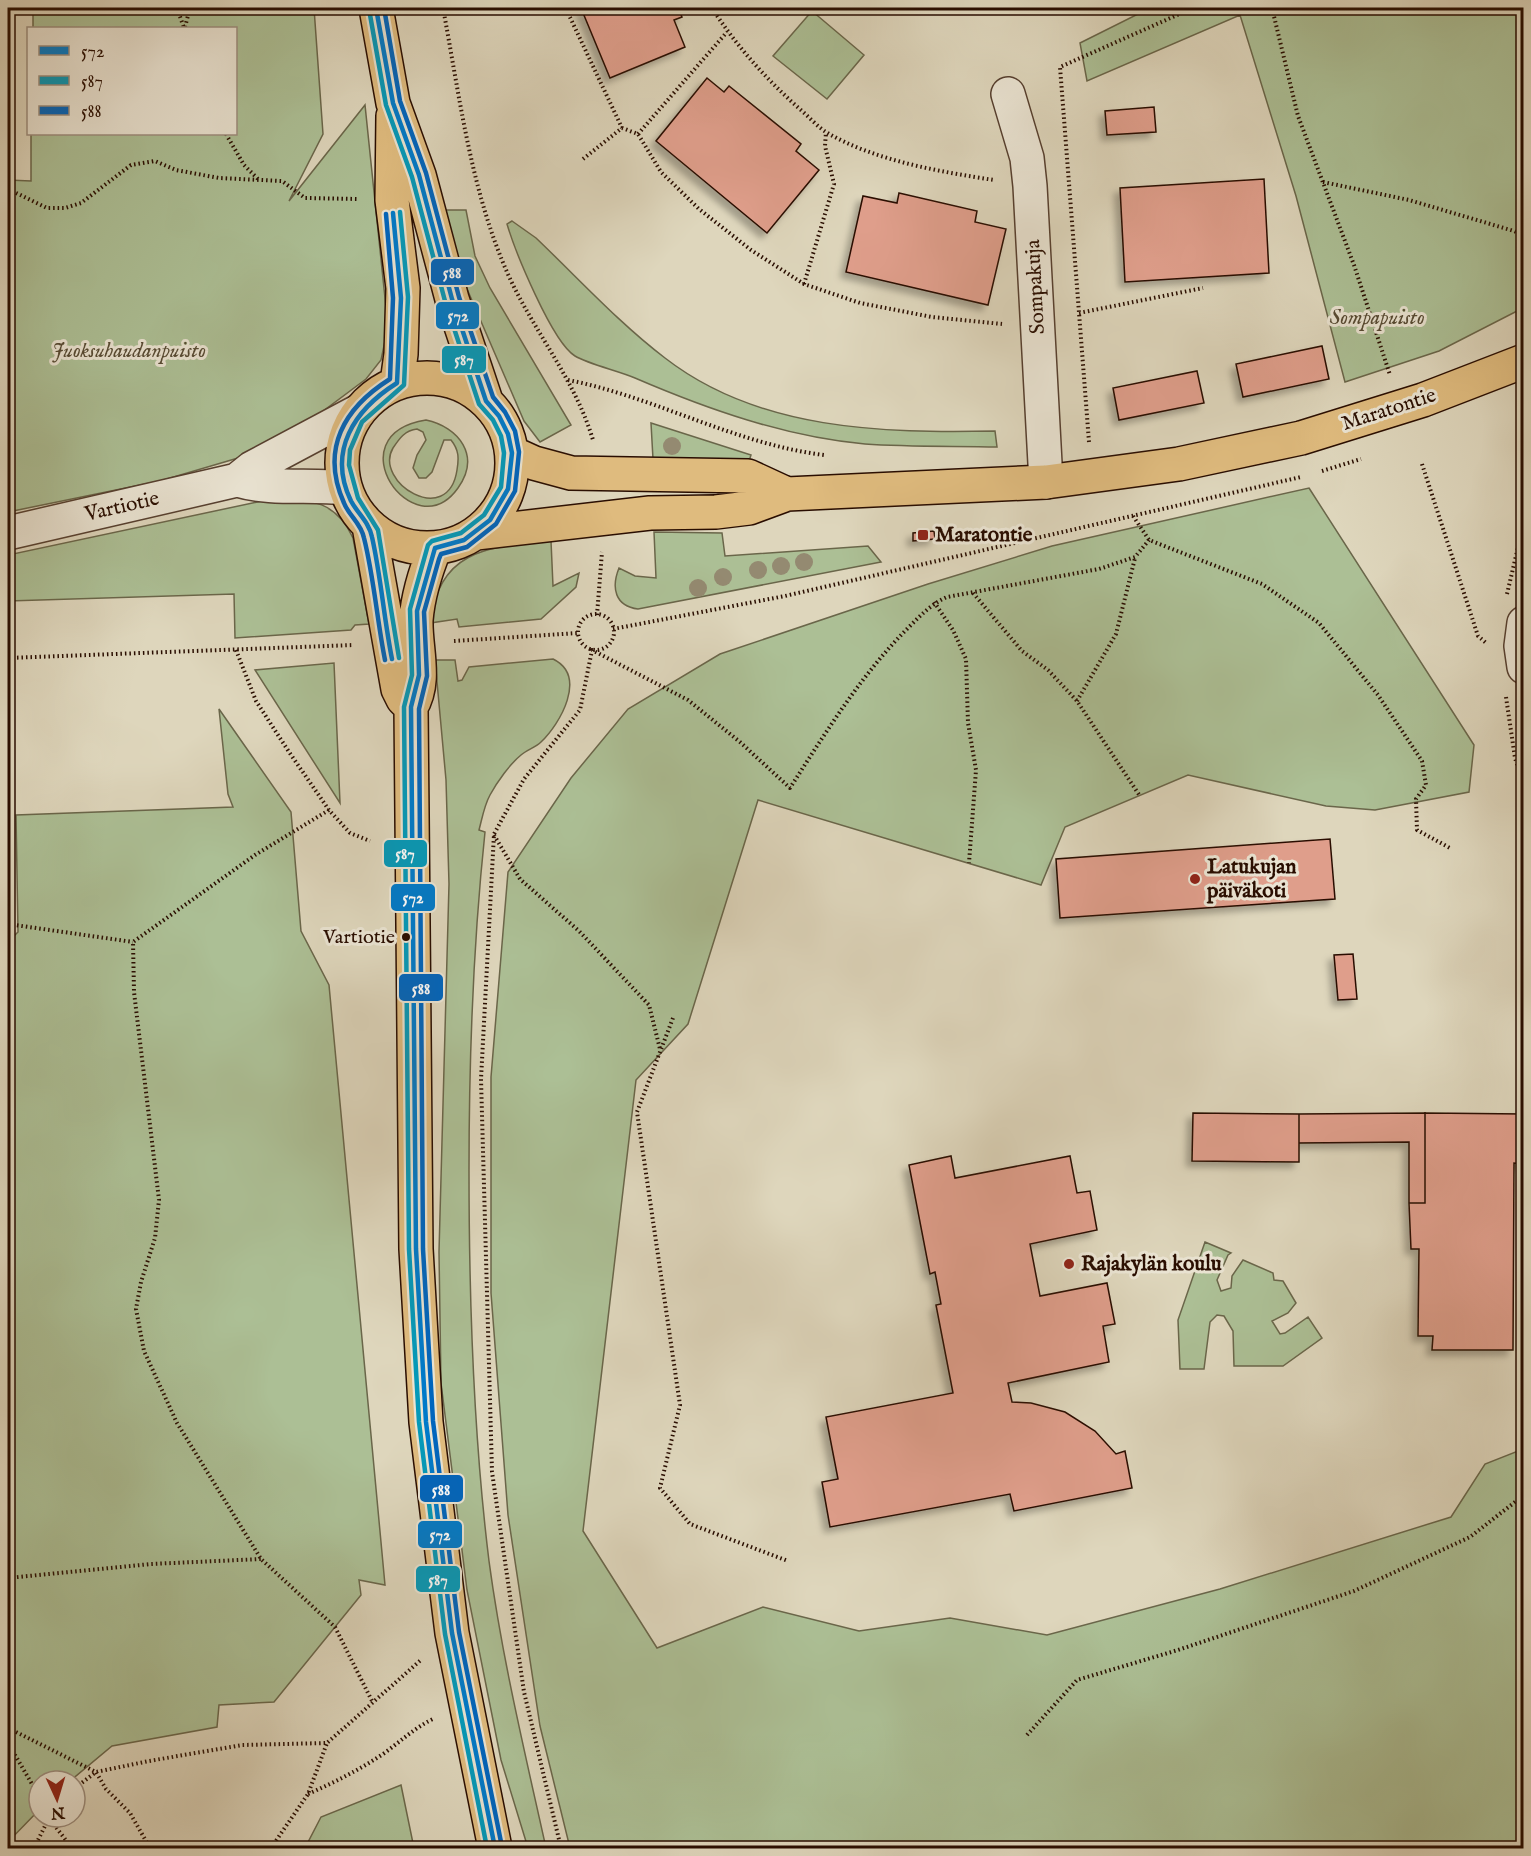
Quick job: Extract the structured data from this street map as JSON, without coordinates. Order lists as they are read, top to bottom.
{
  "streets": {
    "main road": ["Maratontie"],
    "street": ["Sompakuja", "Vartiotie"]
  },
  "crossings": [
    ["Sompakuja", "Maratontie"],
    ["Maratontie", "Vartiotie"]
  ],
  "parks": ["Sompapuisto", "Juoksuhaudanpuisto"],
  "places": {
    "transit": ["Maratontie"],
    "other": ["Latukujan päiväkoti", "Vartiotie", "Rajakylän koulu"]
  },
  "lines": ["transit line 572", "transit line 588", "transit line 587"],
  "legend": ["572", "587", "588"],
  "north": "bottom"
}
